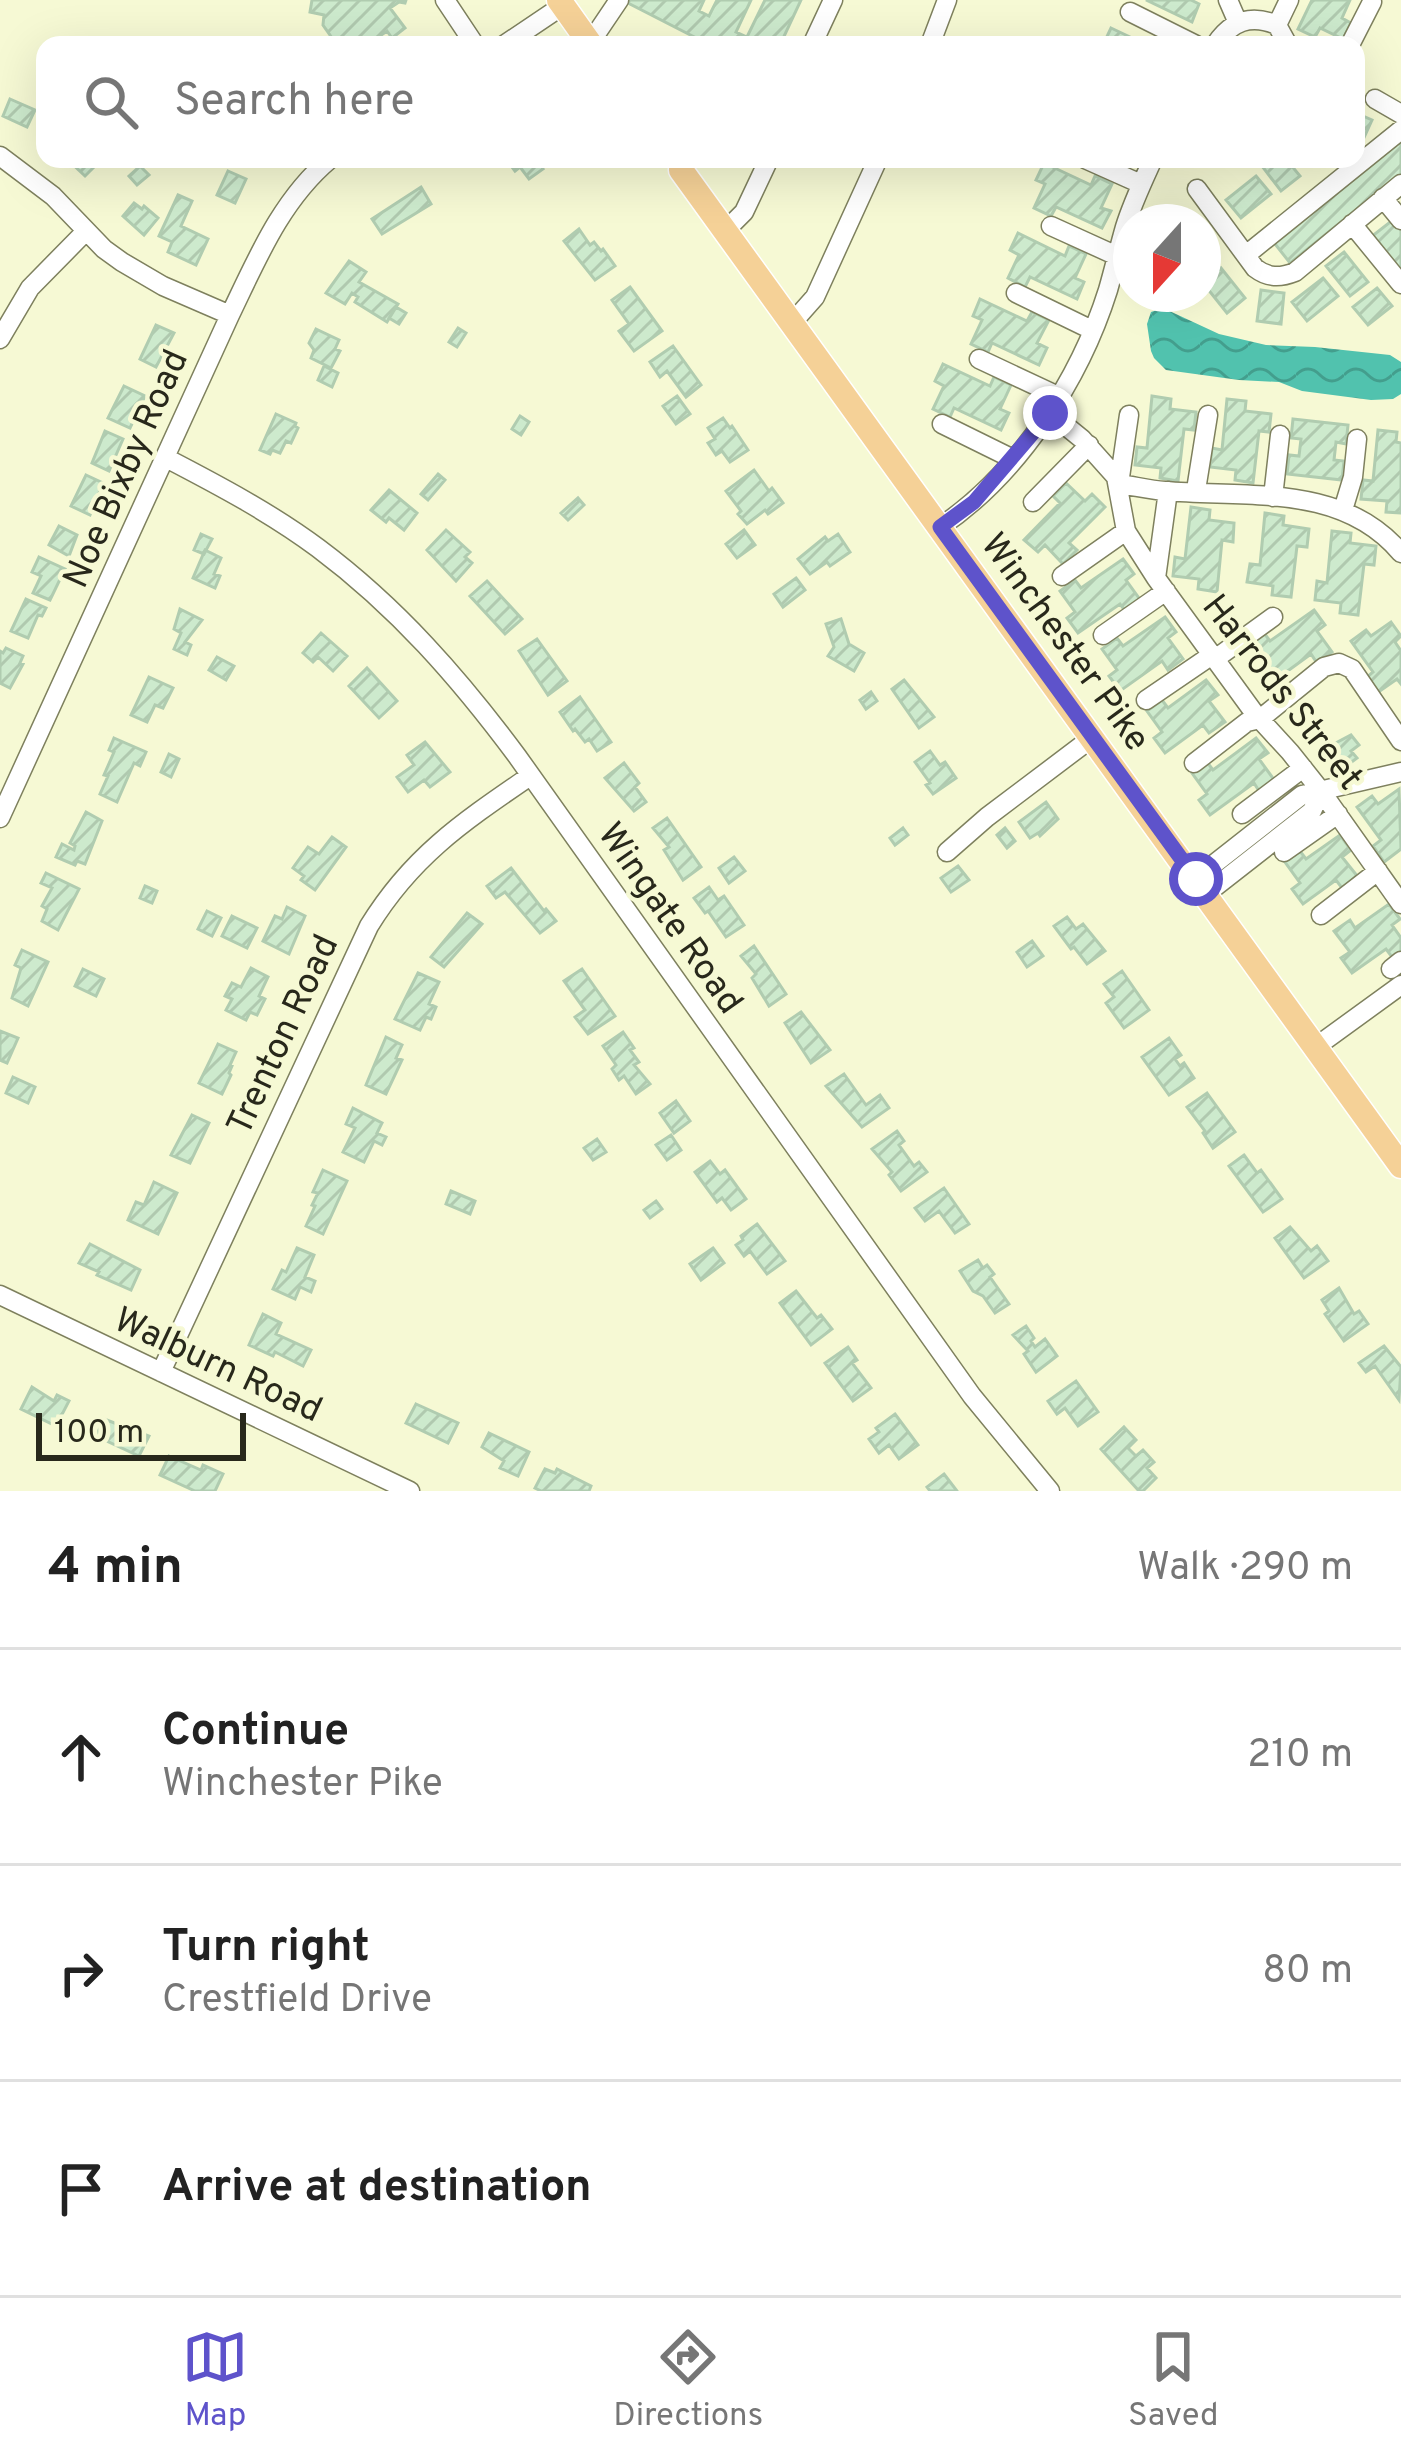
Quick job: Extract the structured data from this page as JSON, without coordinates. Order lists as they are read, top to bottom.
{
  "streets": {
    "main road": ["Winchester Pike"],
    "street": [
      "Noe Bixby Road",
      "Harrods Street",
      "Wingate Road",
      "Trenton Road",
      "Walburn Road"
    ]
  },
  "crossings": [
    ["Noe Bixby Road", "Wingate Road"],
    ["Wingate Road", "Trenton Road"],
    ["Trenton Road", "Walburn Road"]
  ],
  "scale_bar": "100 m",
  "north": "bottom",
  "page": {
    "search": "Search here",
    "scale": "100 m",
    "heading": ["4 min", "Walk · 290 m"],
    "list": [
      ["Continue", "Winchester Pike", "210 m"],
      ["Turn right", "Crestfield Drive", "80 m"],
      "Arrive at destination"
    ],
    "nav": ["Map", "Directions", "Saved"]
  }
}
